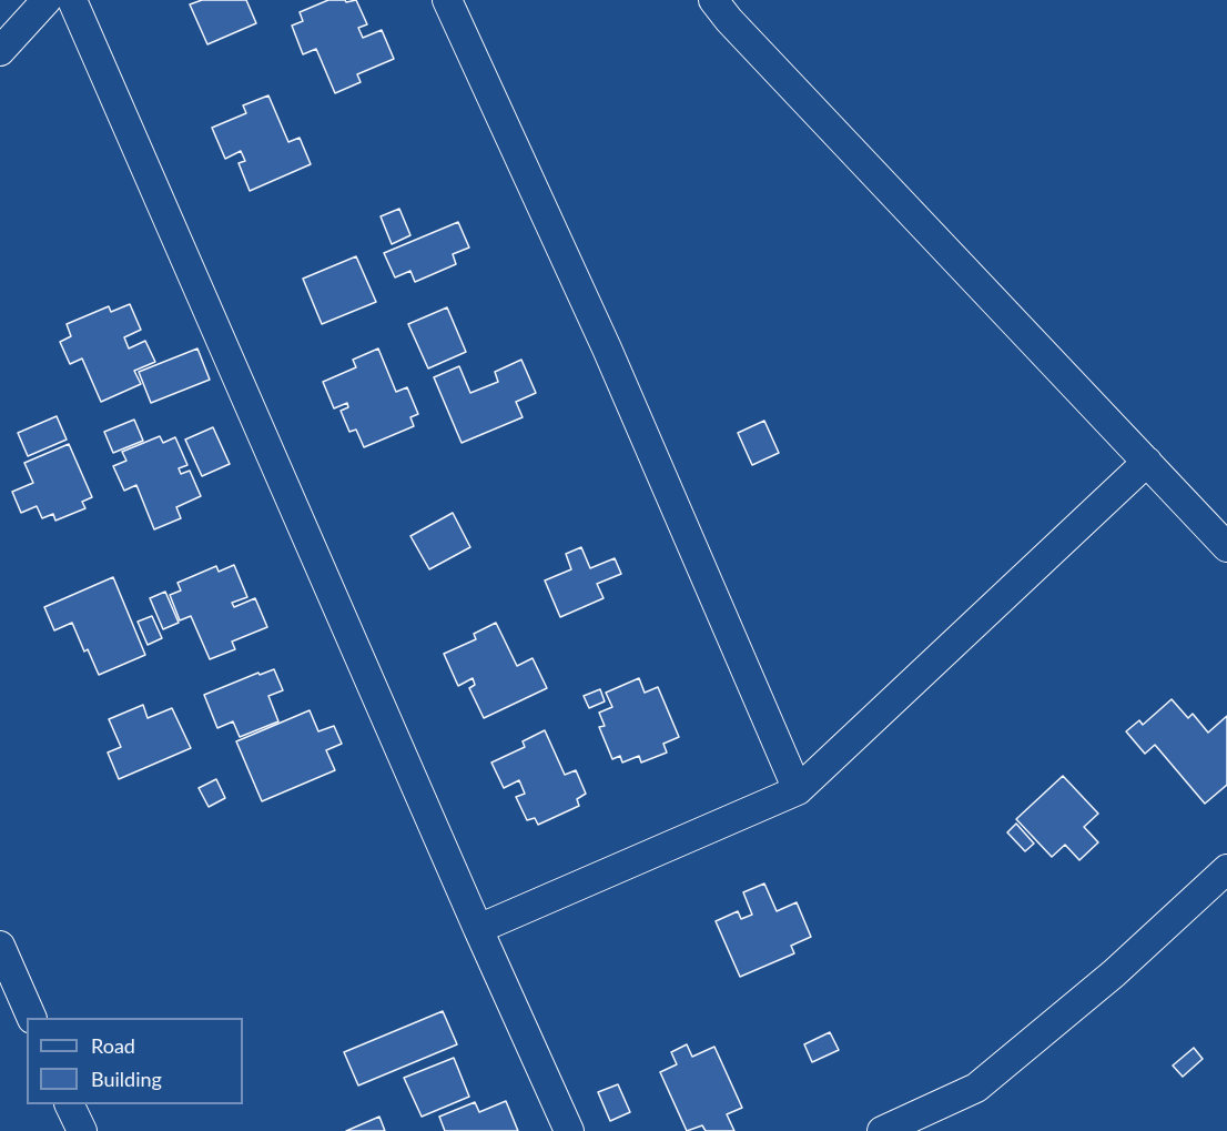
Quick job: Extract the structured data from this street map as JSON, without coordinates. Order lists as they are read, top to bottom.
{
  "legend": ["Road", "Building"]
}
